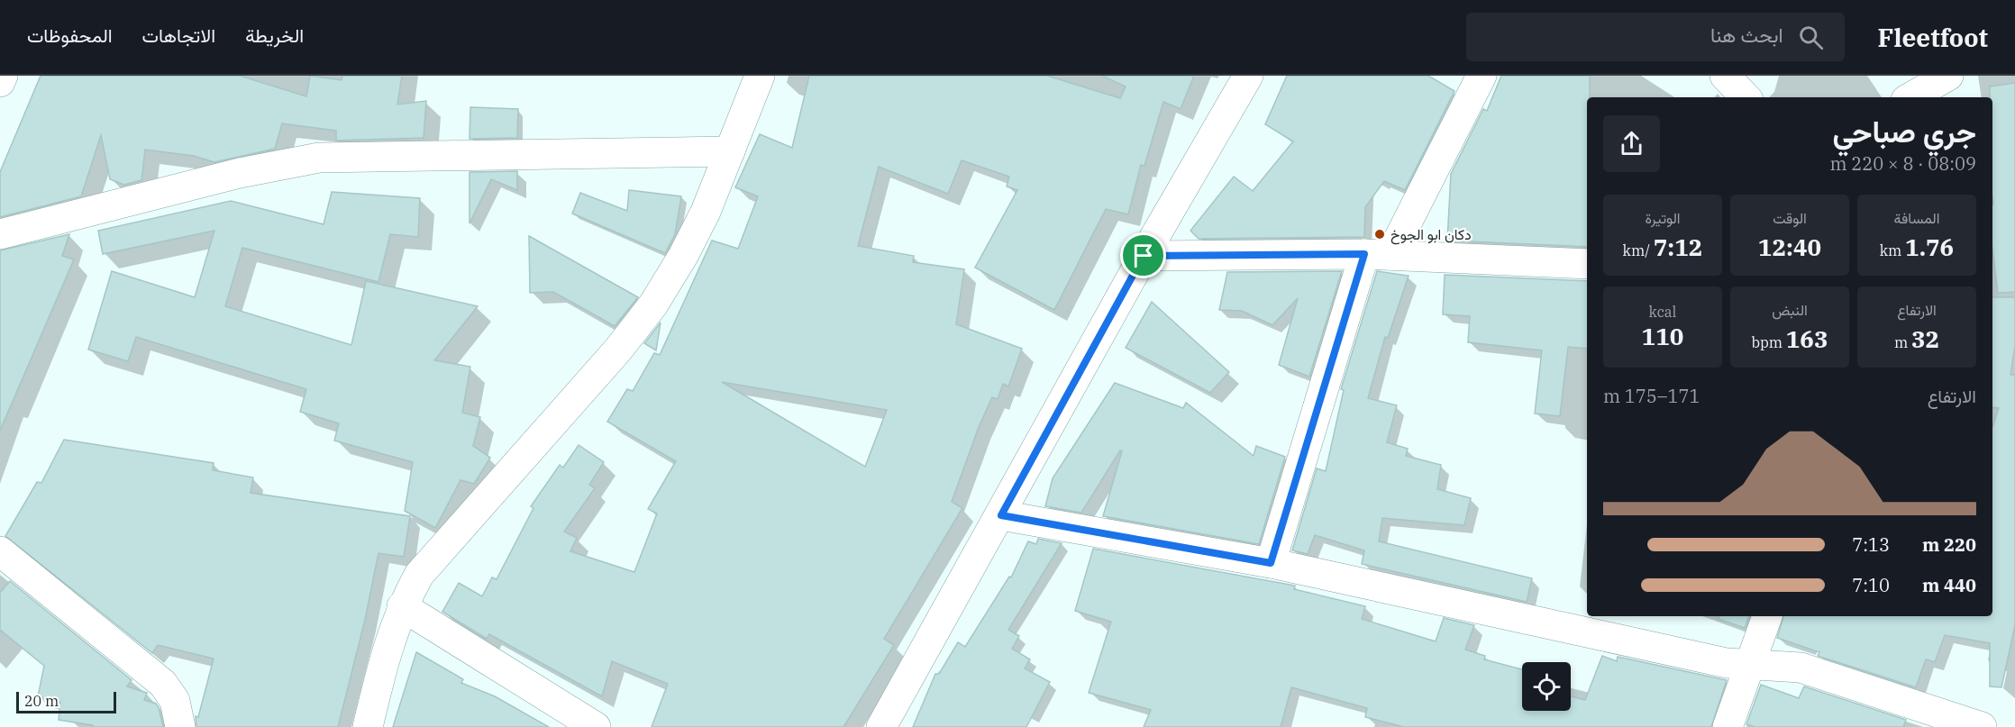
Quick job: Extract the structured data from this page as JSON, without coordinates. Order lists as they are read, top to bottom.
{
  "places": ["دكان ابو الجوخ"],
  "scale_bar": "20 m",
  "page": {
    "header": "Fleetfoot",
    "search": "ابحث هنا",
    "nav": ["الخريطة", "الاتجاهات", "المحفوظات"],
    "heading": ["جري صباحي", "08:09 · 8 × 220 m"],
    "stats": [
      ["المسافة", "1.76 km"],
      ["الوقت", "12:40"],
      ["الوتيرة", "7:12 /km"],
      ["الارتفاع", "32 m"],
      ["النبض", "163 bpm"],
      ["kcal", "110"]
    ],
    "chart": ["الارتفاع", "171–175 m"],
    "list": [
      {
        "name": "220 m",
        "note": "7:13"
      },
      {
        "name": "440 m",
        "note": "7:10"
      }
    ],
    "scale": "20 m"
  }
}
